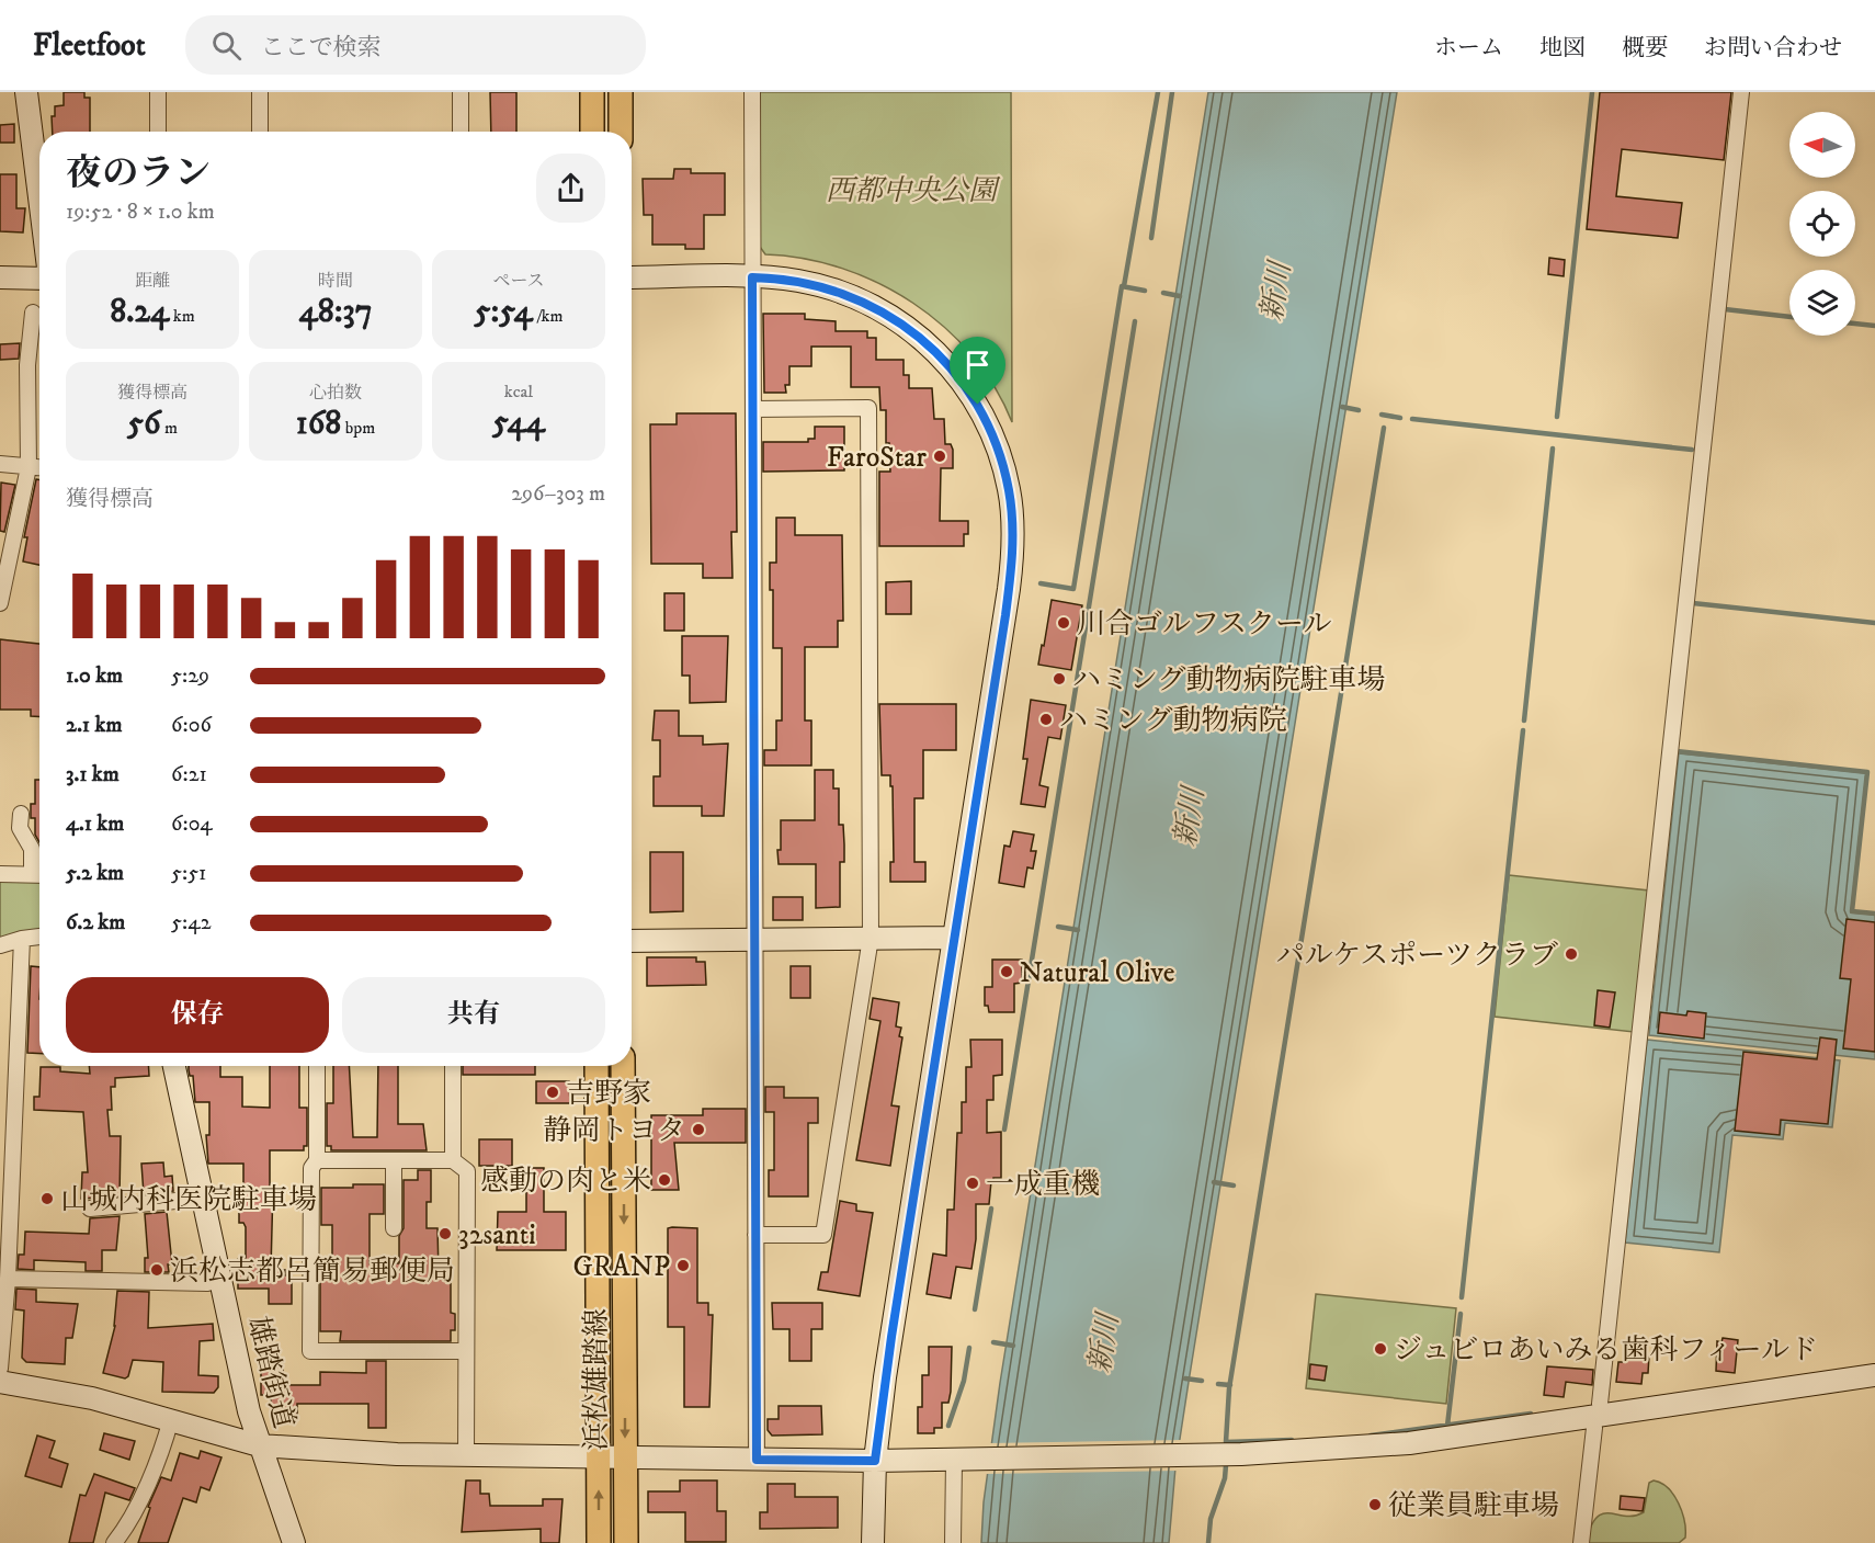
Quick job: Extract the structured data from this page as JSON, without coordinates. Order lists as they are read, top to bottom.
{
  "streets": {
    "main road": ["浜松雄踏線"],
    "street": ["雄踏街道"]
  },
  "water": ["新川"],
  "parks": ["西都中央公園"],
  "places": [
    "FaroStar",
    "川合ゴルフスクール",
    "ハミング動物病院駐車場",
    "ハミング動物病院",
    "パルケスポーツクラブ",
    "Natural Olive",
    "吉野家",
    "静岡トヨタ",
    "感動の肉と米",
    "一成重機",
    "山城内科医院駐車場",
    "32santi",
    "GRANP",
    "浜松志都呂簡易郵便局",
    "ジュビロあいみる歯科フィールド",
    "従業員駐車場"
  ],
  "north": "left",
  "page": {
    "header": "Fleetfoot",
    "search": "ここで検索",
    "nav": [
      "ホーム",
      "地図",
      "概要",
      "お問い合わせ"
    ],
    "heading": ["夜のラン", "19:52 · 8 × 1.0 km"],
    "stats": [
      ["距離", "8.24 km"],
      ["時間", "48:37"],
      ["ペース", "5:54 /km"],
      ["獲得標高", "56 m"],
      ["心拍数", "168 bpm"],
      ["kcal", "544"]
    ],
    "chart": ["獲得標高", "296–303 m"],
    "list": [
      {
        "name": "1.0 km",
        "note": "5:29"
      },
      {
        "name": "2.1 km",
        "note": "6:06"
      },
      {
        "name": "3.1 km",
        "note": "6:21"
      },
      {
        "name": "4.1 km",
        "note": "6:04"
      },
      {
        "name": "5.2 km",
        "note": "5:51"
      },
      {
        "name": "6.2 km",
        "note": "5:42"
      }
    ],
    "buttons": ["保存", "共有"]
  }
}
